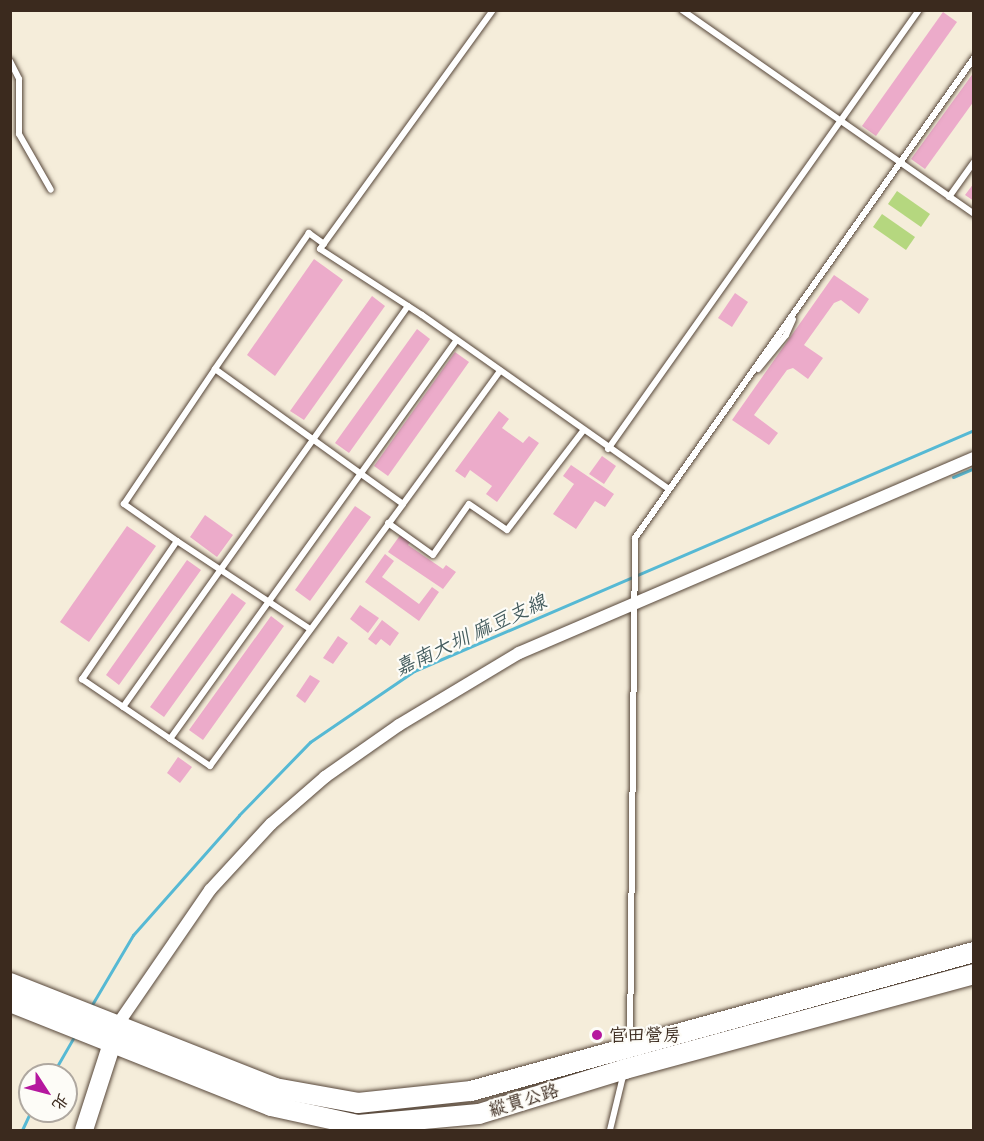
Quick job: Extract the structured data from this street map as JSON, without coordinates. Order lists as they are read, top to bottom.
{
  "streets": {
    "main road": ["縱貫公路"]
  },
  "water": ["嘉南大圳 麻豆支線"],
  "places": ["官田營房"],
  "north": "bottom right"
}
